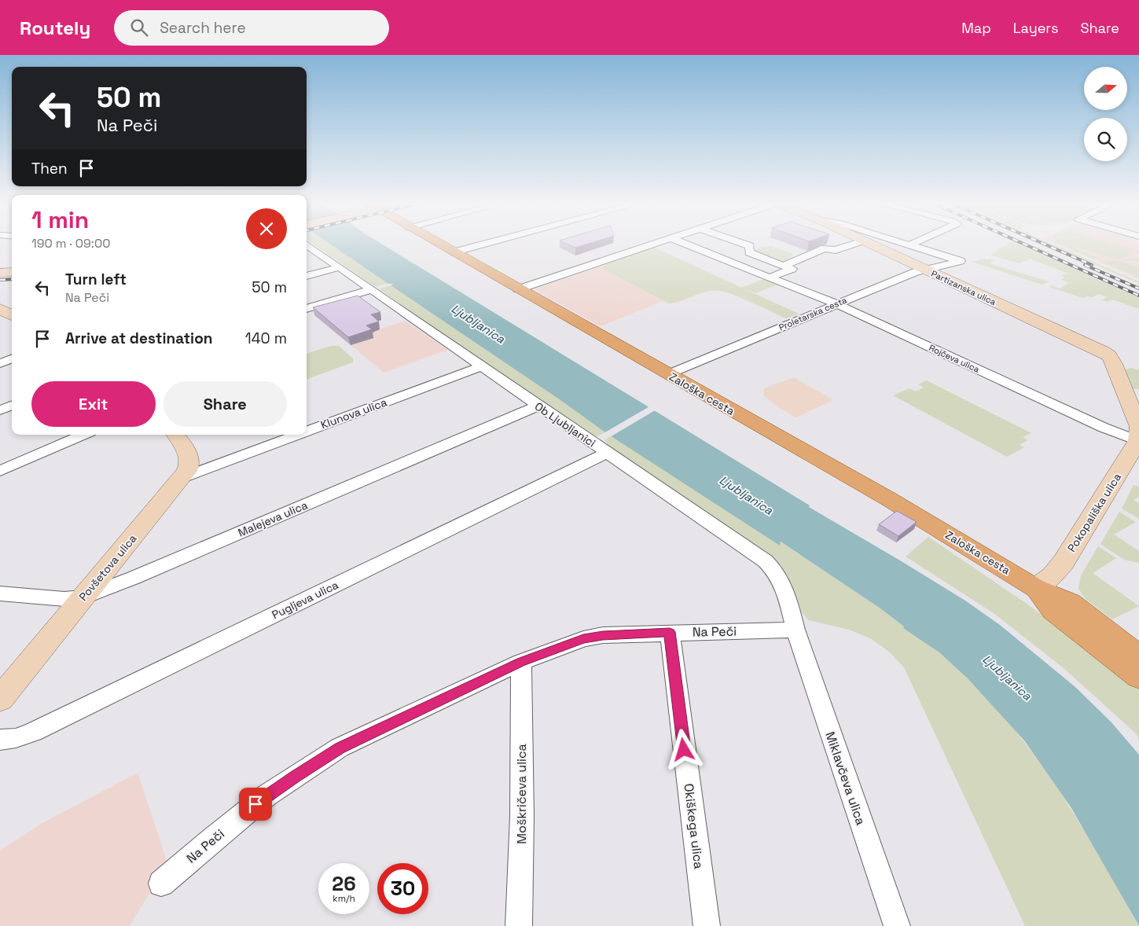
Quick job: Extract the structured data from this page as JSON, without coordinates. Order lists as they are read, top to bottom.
{
  "streets": {
    "main road": ["Zaloška cesta"],
    "street": [
      "Partizanska ulica",
      "Proletarska cesta",
      "Rojčeva ulica",
      "Klunova ulica",
      "Ob Ljubljanici",
      "Pokopališka ulica",
      "Malejeva ulica",
      "Povšetova ulica",
      "Pugljeva ulica",
      "Na Peči",
      "Miklavčeva ulica",
      "Moškričeva ulica",
      "Okiškega ulica"
    ]
  },
  "crossings": [
    ["Partizanska ulica", "Proletarska cesta"],
    ["Partizanska ulica", "Rojčeva ulica"],
    ["Partizanska ulica", "Pokopališka ulica"],
    ["Proletarska cesta", "Rojčeva ulica"],
    ["Proletarska cesta", "Zaloška cesta"],
    ["Rojčeva ulica", "Pokopališka ulica"],
    ["Zaloška cesta", "Pokopališka ulica"],
    ["Klunova ulica", "Ob Ljubljanici"],
    ["Klunova ulica", "Povšetova ulica"],
    ["Ob Ljubljanici", "Malejeva ulica"],
    ["Ob Ljubljanici", "Pugljeva ulica"],
    ["Ob Ljubljanici", "Na Peči"],
    ["Ob Ljubljanici", "Miklavčeva ulica"],
    ["Malejeva ulica", "Povšetova ulica"],
    ["Na Peči", "Miklavčeva ulica"],
    ["Na Peči", "Moškričeva ulica"],
    ["Na Peči", "Okiškega ulica"]
  ],
  "water": ["Ljubljanica"],
  "north": "right",
  "page": {
    "header": "Routely",
    "search": "Search here",
    "nav": ["Map", "Layers", "Share"],
    "turn": ["50 m", "Na Peči"],
    "then": "Then",
    "heading": ["1 min", "190 m · 09:00"],
    "list": [
      {
        "name": "Turn left",
        "note": "Na Peči",
        "value": "50 m"
      },
      {
        "name": "Arrive at destination",
        "value": "140 m"
      }
    ],
    "buttons": ["Exit", "Share"],
    "speed": "26 km/h",
    "limit": "30"
  }
}
